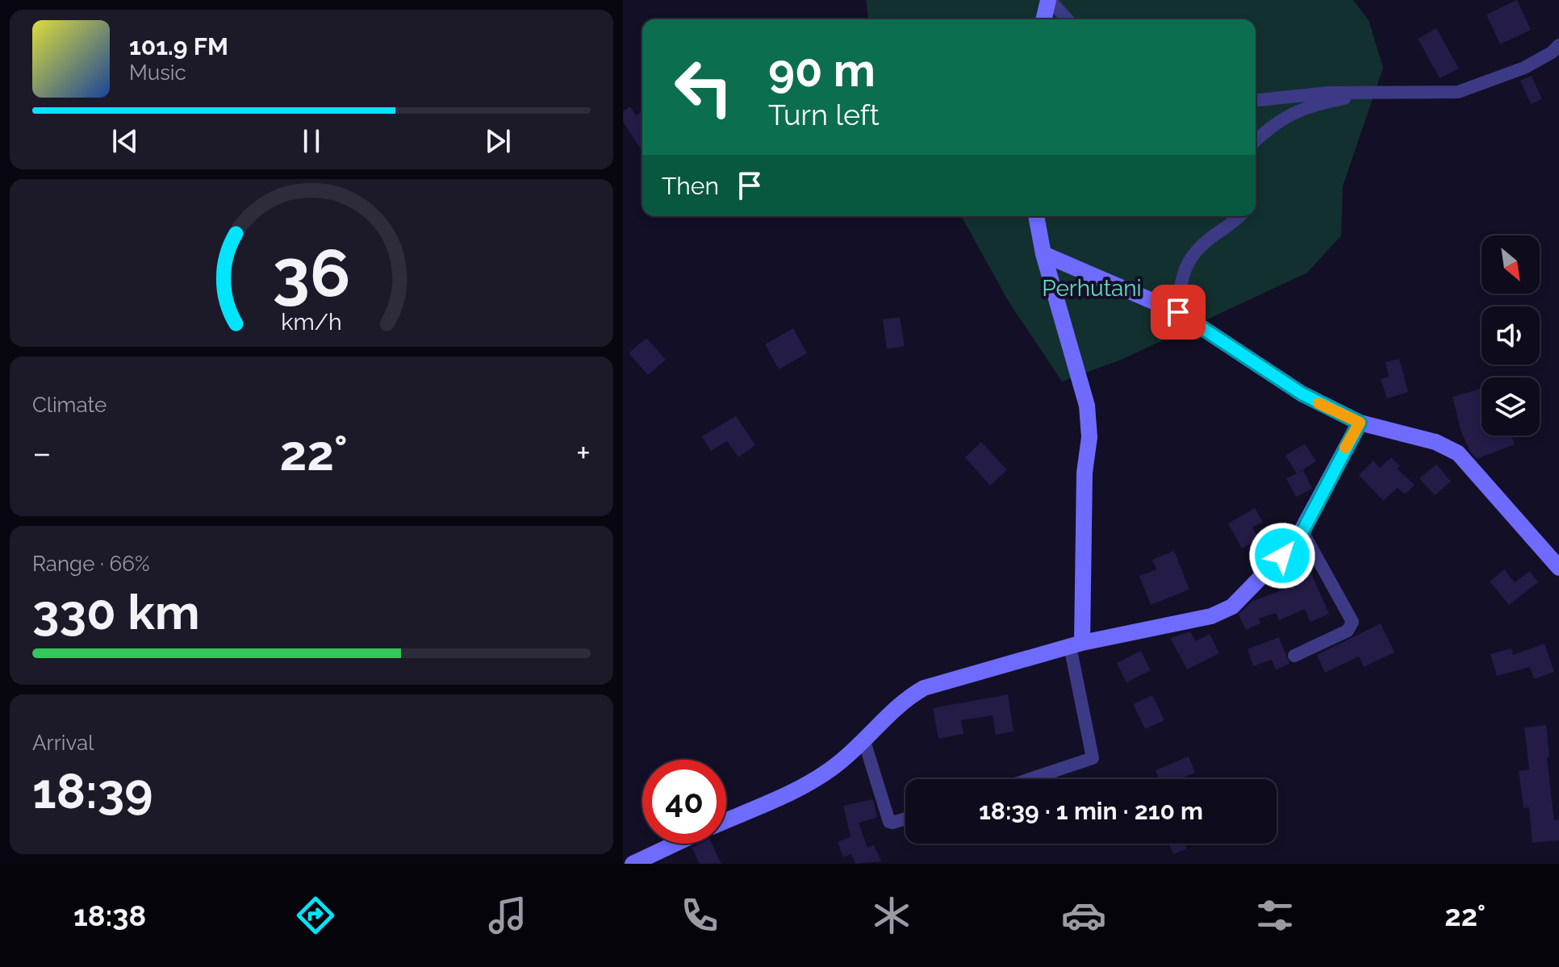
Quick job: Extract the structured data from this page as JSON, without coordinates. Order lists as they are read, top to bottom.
{
  "parks": ["Perhutani"],
  "north": "bottom right",
  "page": {
    "turn": ["90 m", "Turn left"],
    "song": ["101.9 FM", "Music"],
    "then": "Then",
    "tile": [
      "Climate",
      ["Range · 66%", "330 km"],
      ["Arrival", "18:39"]
    ],
    "heat": ["−", "22°", "+"],
    "limit": "40",
    "trip": "18:39 · 1 min · 210 m",
    "tabs": ["18:38", "22°"],
    "gauge": ["36", "km/h"]
  }
}
